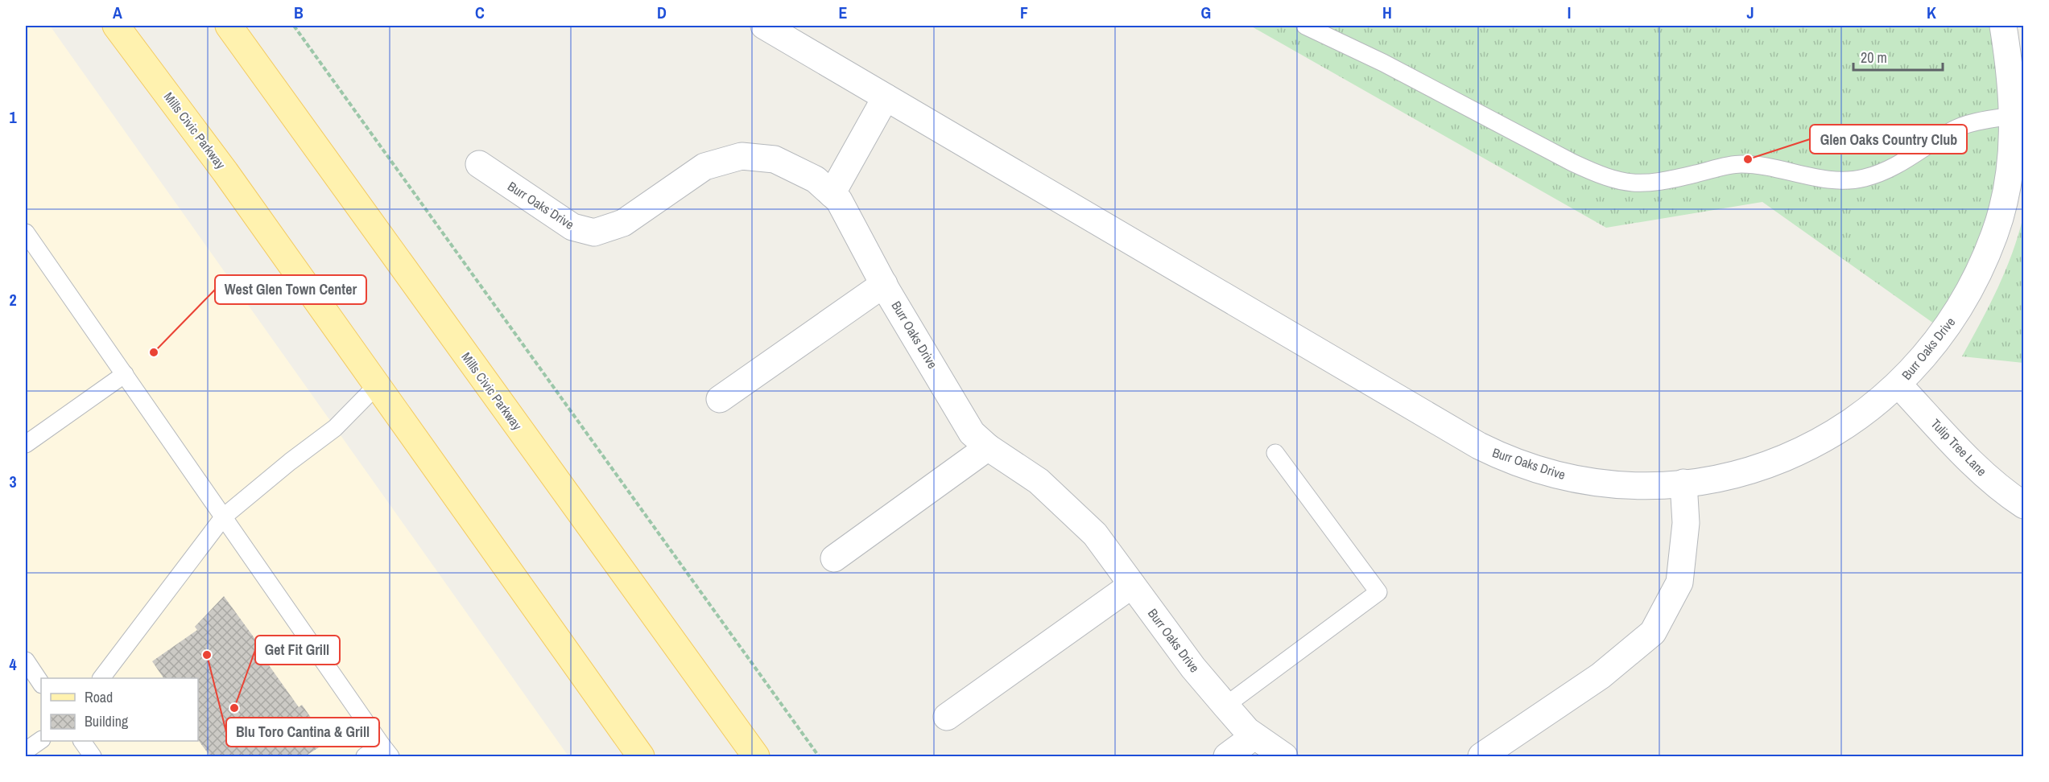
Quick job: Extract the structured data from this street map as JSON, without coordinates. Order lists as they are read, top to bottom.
{
  "streets": {
    "main road": ["Mills Civic Parkway"],
    "street": ["Burr Oaks Drive", "Tulip Tree Lane"]
  },
  "crossings": [
    ["Burr Oaks Drive", "Tulip Tree Lane"]
  ],
  "places": [
    "Glen Oaks Country Club",
    "West Glen Town Center",
    "Blu Toro Cantina & Grill",
    "Get Fit Grill"
  ],
  "legend": ["Road", "Building"],
  "scale_bar": "20 m",
  "grid": {
    "columns": [
      "A",
      "B",
      "C",
      "D",
      "E",
      "F",
      "G",
      "H",
      "I",
      "J",
      "K"
    ],
    "rows": [
      "1",
      "2",
      "3",
      "4"
    ]
  }
}
